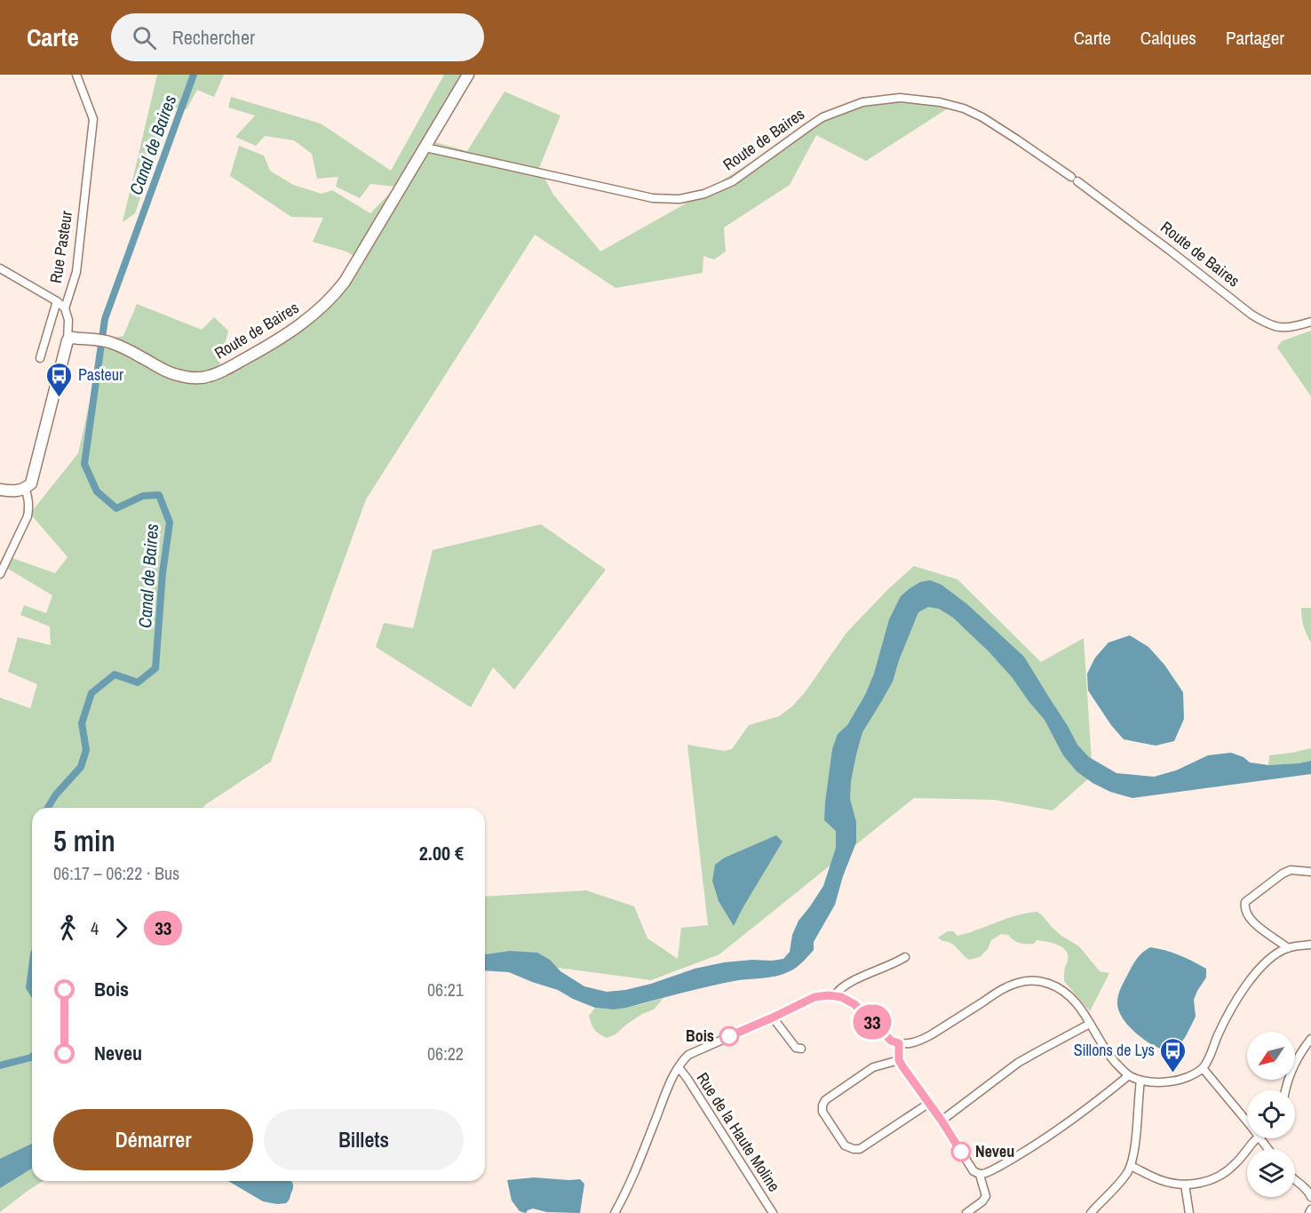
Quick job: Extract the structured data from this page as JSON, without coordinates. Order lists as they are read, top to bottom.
{
  "streets": {
    "street": ["Route de Baires", "Rue Pasteur", "Rue de la Haute Moline"]
  },
  "crossings": [
    ["Route de Baires", "Rue Pasteur"]
  ],
  "water": ["Canal de Baires"],
  "places": {
    "bus stop": ["Pasteur", "Sillons de Lys"],
    "other": ["Bois", "Neveu"]
  },
  "lines": ["bus line 33"],
  "north": "bottom left",
  "page": {
    "header": "Carte",
    "search": "Rechercher",
    "nav": ["Carte", "Calques", "Partager"],
    "on_map": "33",
    "heading": ["5 min", "06:17 – 06:22 · Bus", "2.00 €"],
    "legs": ["4", "33"],
    "list": [
      {
        "name": "Bois",
        "value": "06:21"
      },
      {
        "name": "Neveu",
        "value": "06:22"
      }
    ],
    "buttons": ["Démarrer", "Billets"]
  }
}
